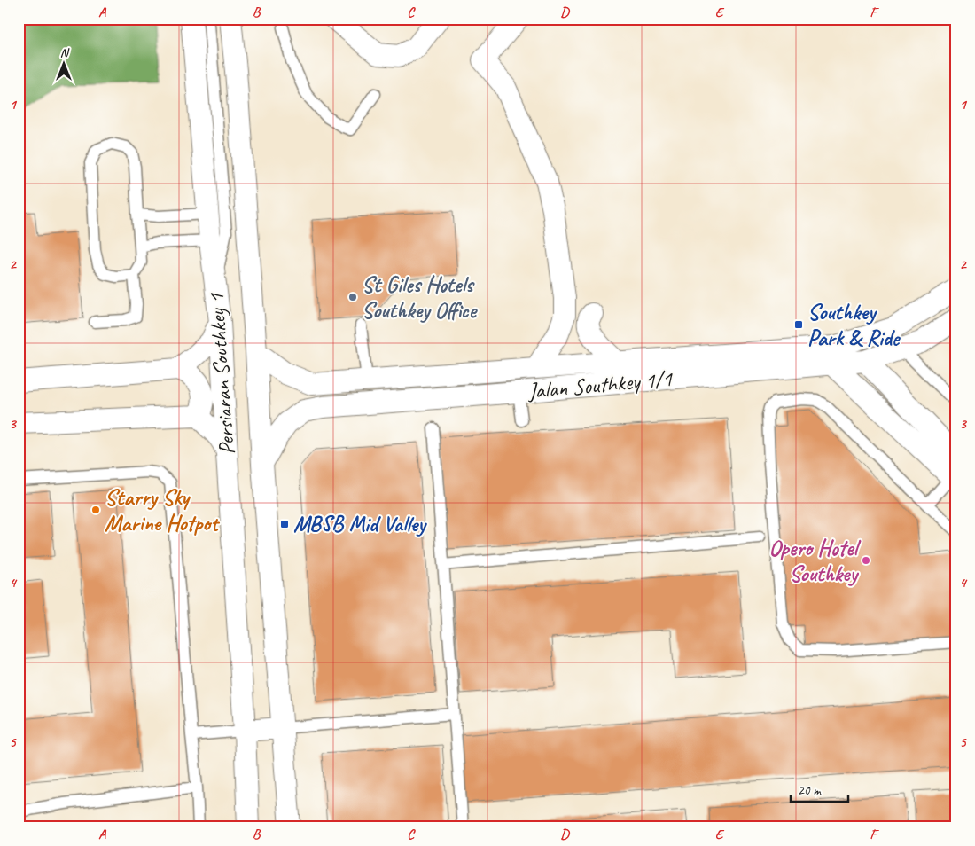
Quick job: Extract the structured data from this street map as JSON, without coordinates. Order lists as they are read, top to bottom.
{
  "streets": {
    "street": ["Persiaran Southkey 1", "Jalan Southkey 1/1"]
  },
  "crossings": [
    ["Persiaran Southkey 1", "Jalan Southkey 1/1"]
  ],
  "places": {
    "other": ["St Giles Hotels Southkey Office", "Starry Sky Marine Hotpot", "Opero Hotel Southkey"],
    "transit": ["Southkey Park & Ride", "MBSB Mid Valley"]
  },
  "scale_bar": "20 m",
  "north": "top",
  "grid": {
    "columns": [
      "A",
      "B",
      "C",
      "D",
      "E",
      "F"
    ],
    "rows": [
      "1",
      "2",
      "3",
      "4",
      "5"
    ]
  }
}
